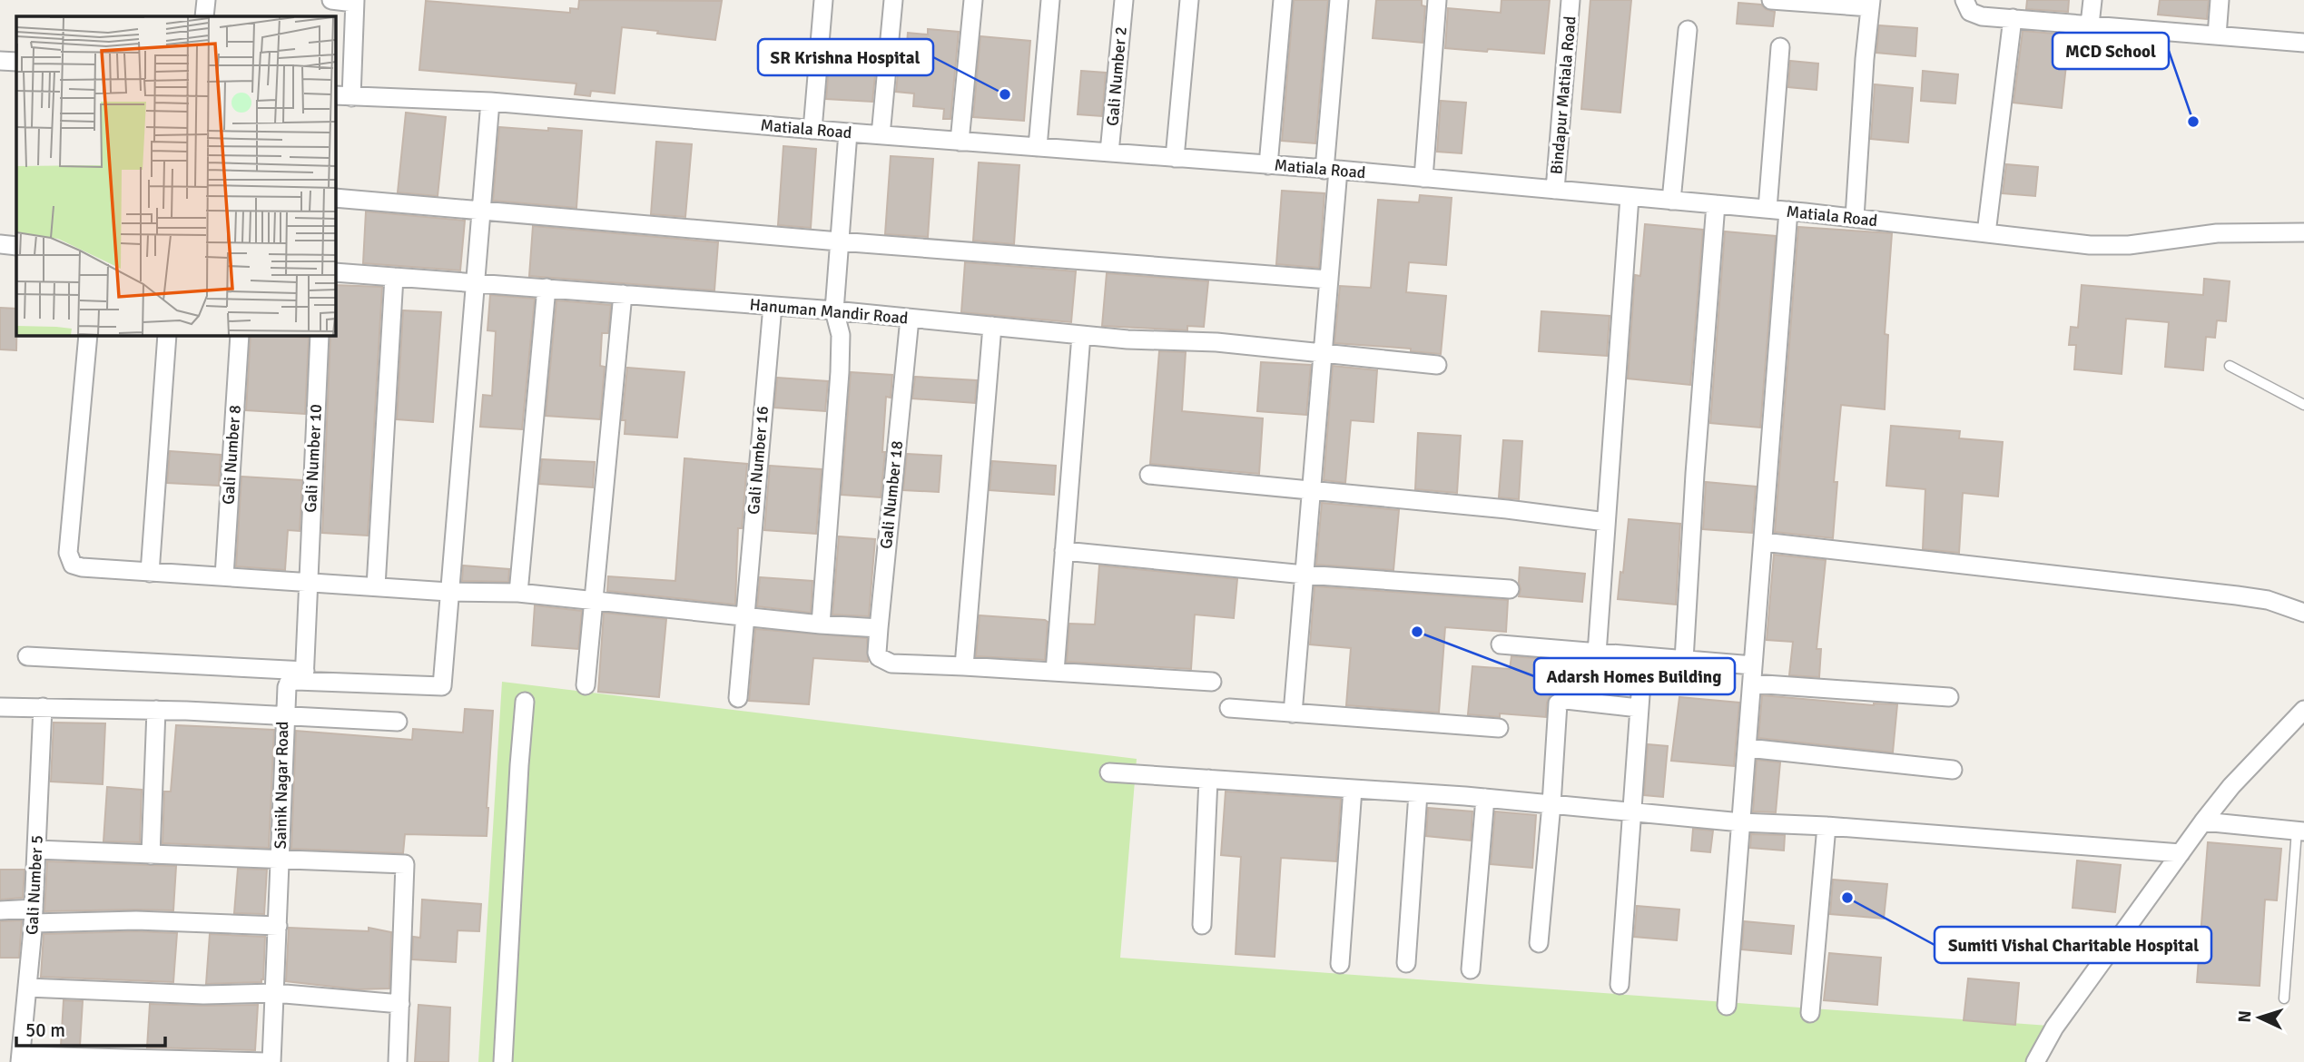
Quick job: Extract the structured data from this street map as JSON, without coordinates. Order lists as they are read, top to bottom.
{
  "streets": {
    "street": [
      "Gali Number 2",
      "Bindapur Matiala Road",
      "Matiala Road",
      "Hanuman Mandir Road",
      "Gali Number 8",
      "Gali Number 10",
      "Gali Number 16",
      "Gali Number 18",
      "Sainik Nagar Road",
      "Gali Number 5"
    ]
  },
  "crossings": [
    ["Gali Number 2", "Matiala Road"],
    ["Bindapur Matiala Road", "Matiala Road"],
    ["Hanuman Mandir Road", "Gali Number 16"],
    ["Hanuman Mandir Road", "Gali Number 18"],
    ["Sainik Nagar Road", "Gali Number 5"]
  ],
  "places": [
    "SR Krishna Hospital",
    "MCD School",
    "Adarsh Homes Building",
    "Sumiti Vishal Charitable Hospital"
  ],
  "scale_bar": "50 m",
  "north": "left"
}
